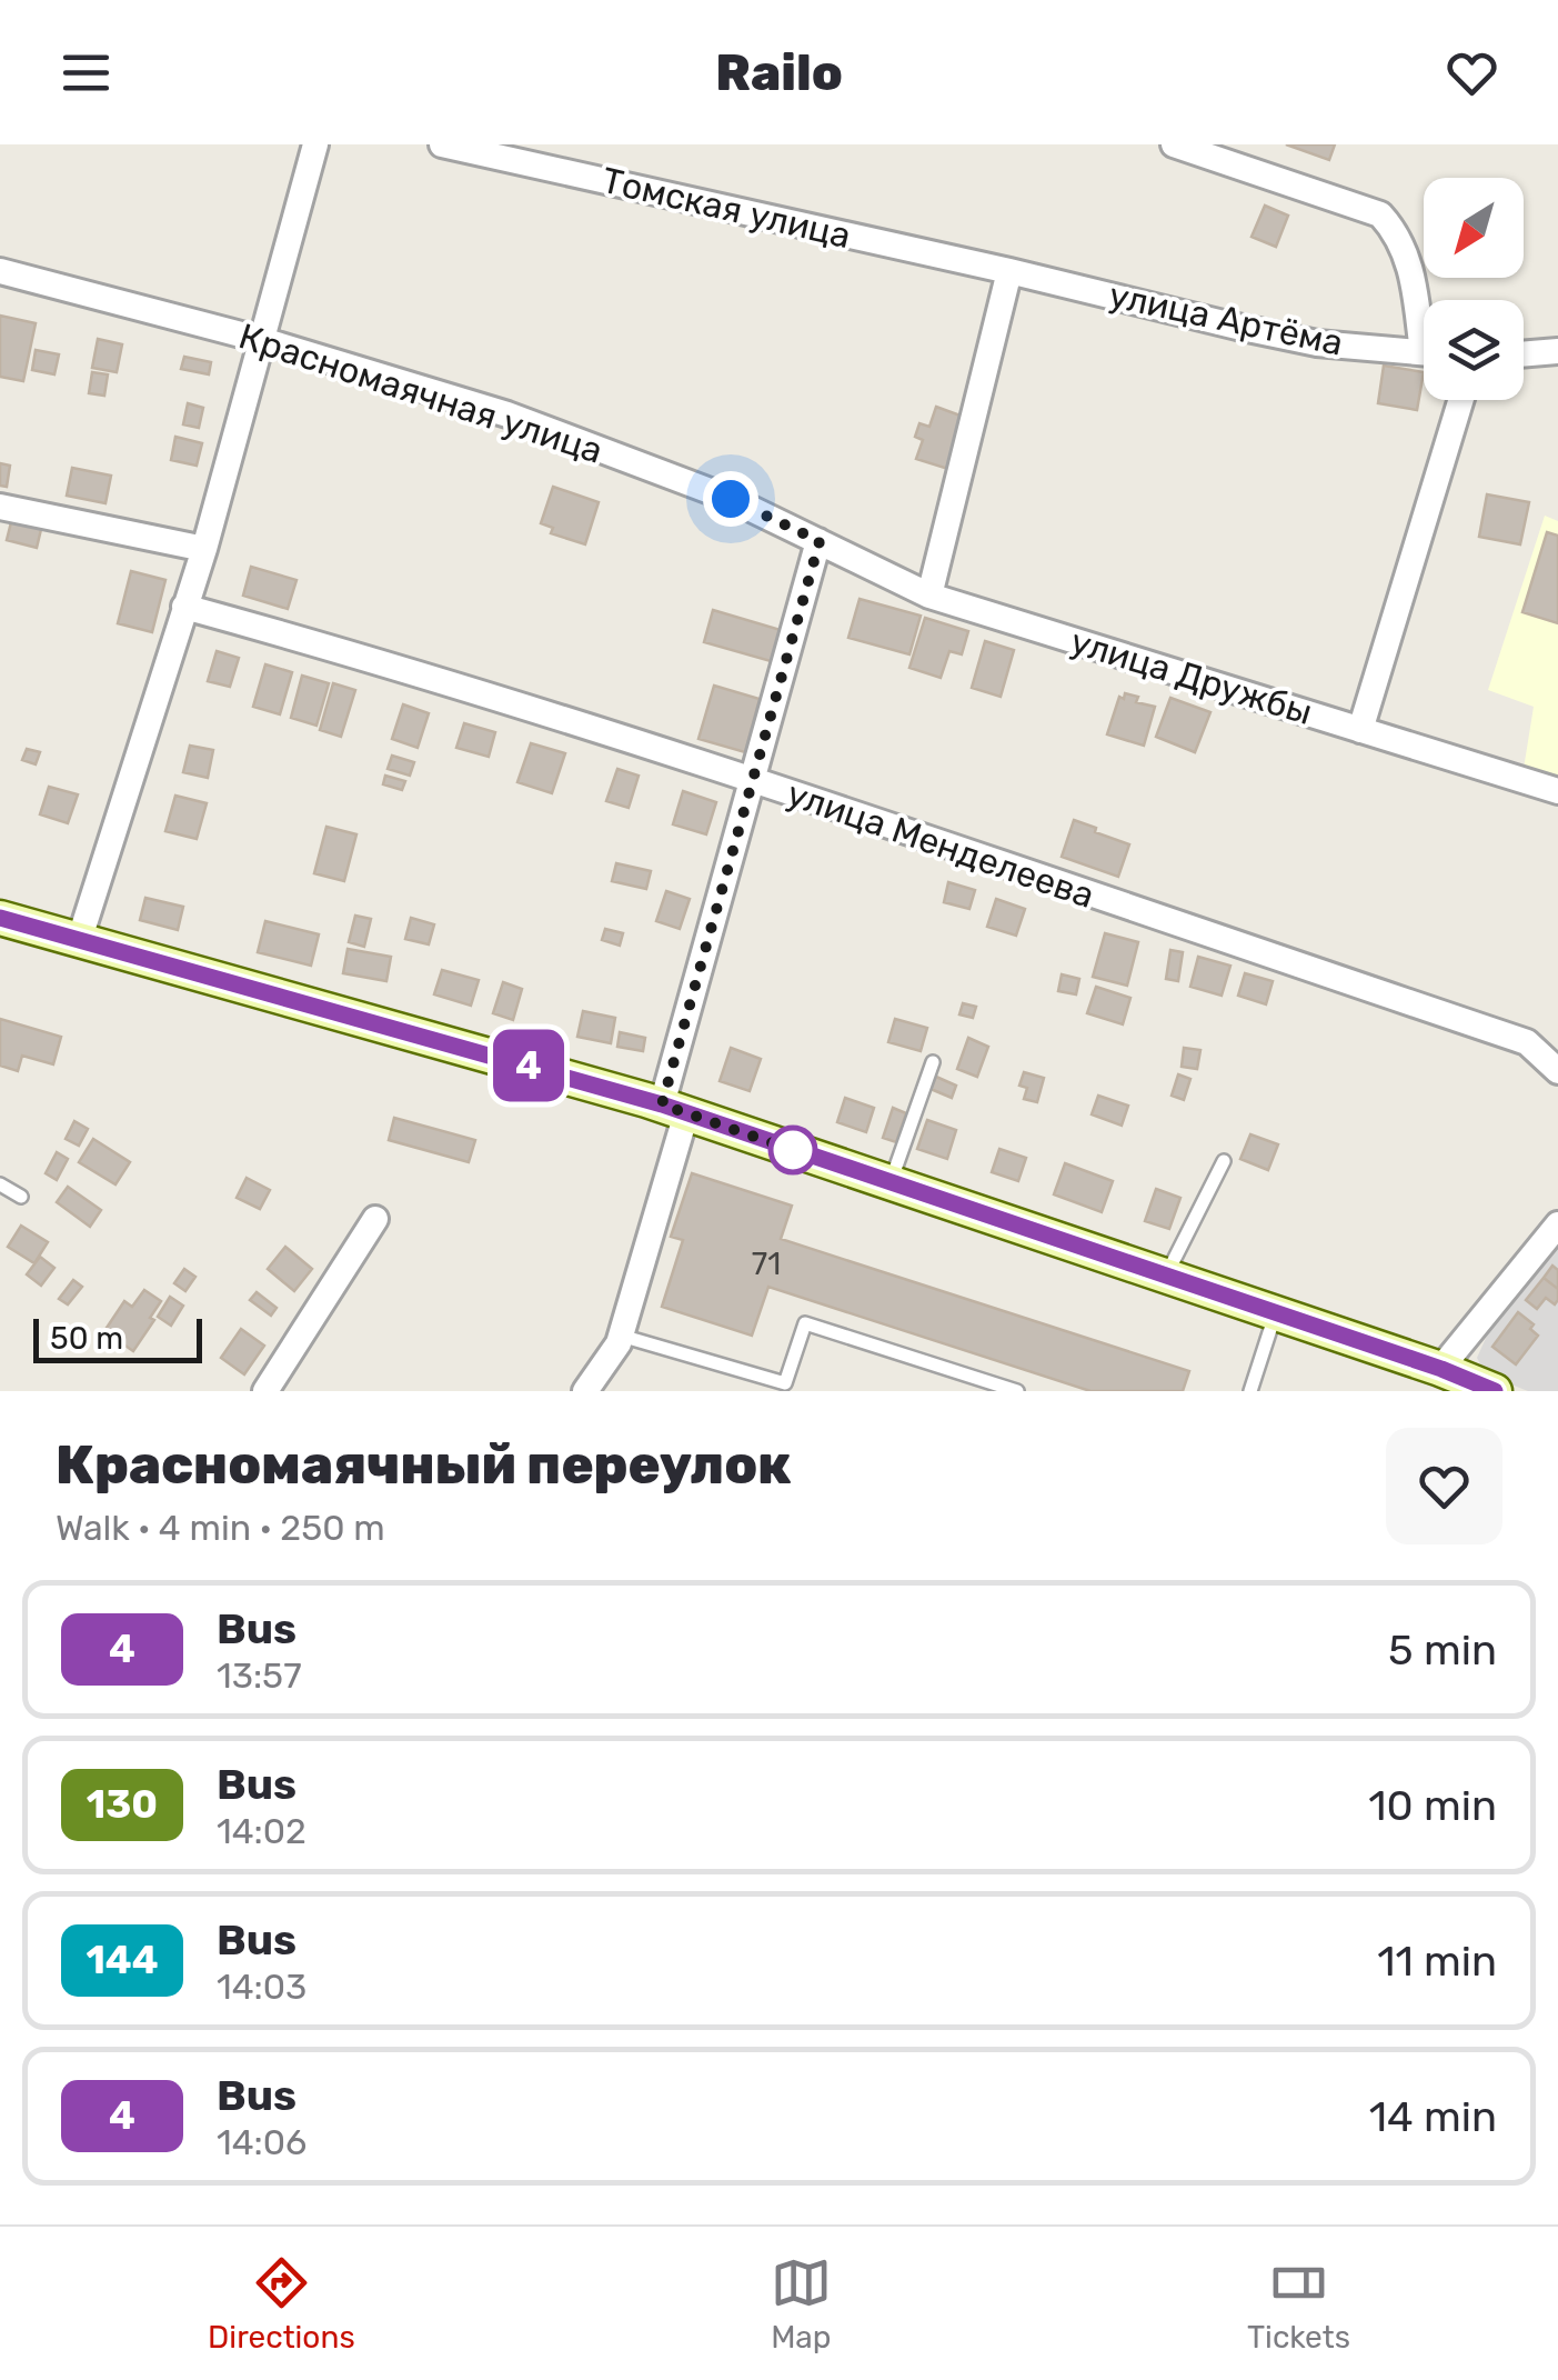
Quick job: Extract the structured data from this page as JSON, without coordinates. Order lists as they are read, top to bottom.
{
  "streets": {
    "street": [
      "Томская улица",
      "улица Артёма",
      "Красномаячная улица",
      "улица Дружбы",
      "улица Менделеева"
    ]
  },
  "crossings": [
    ["Томская улица", "улица Артёма"],
    ["Красномаячная улица", "улица Дружбы"]
  ],
  "lines": ["bus line 4"],
  "house_numbers": ["71"],
  "scale_bar": "50 m",
  "north": "bottom left",
  "page": {
    "header": "Railo",
    "on_map": "4",
    "scale": "50 m",
    "heading": ["Красномаячный переулок", "Walk · 4 min · 250 m"],
    "list": [
      {
        "mark": "4",
        "name": "Bus",
        "note": "13:57",
        "value": "5 min"
      },
      {
        "mark": "130",
        "name": "Bus",
        "note": "14:02",
        "value": "10 min"
      },
      {
        "mark": "144",
        "name": "Bus",
        "note": "14:03",
        "value": "11 min"
      },
      {
        "mark": "4",
        "name": "Bus",
        "note": "14:06",
        "value": "14 min"
      }
    ],
    "tabs": ["Directions", "Map", "Tickets"]
  }
}
